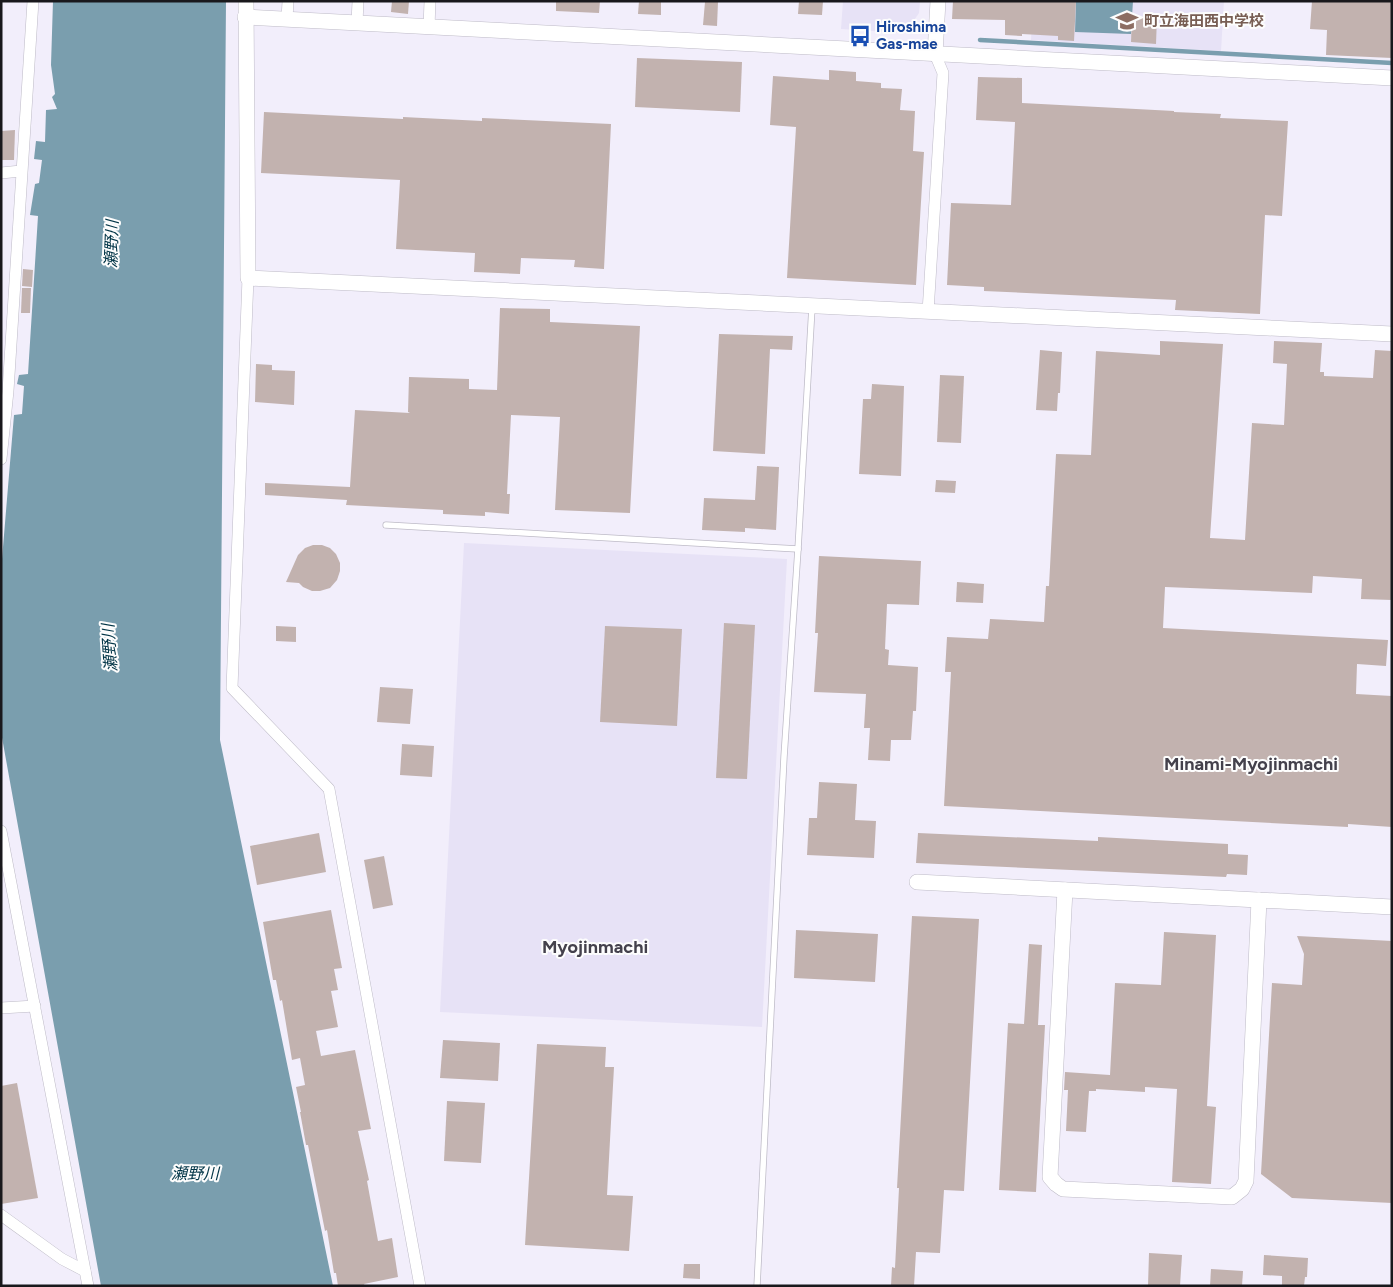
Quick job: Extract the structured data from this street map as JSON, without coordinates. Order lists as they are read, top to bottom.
{
  "districts": ["Minami-Myojinmachi", "Myojinmachi"],
  "water": ["瀬野川"],
  "places": {
    "school or university": ["町立海田西中学校"],
    "bus stop": ["Hiroshima Gas-mae"]
  }
}
